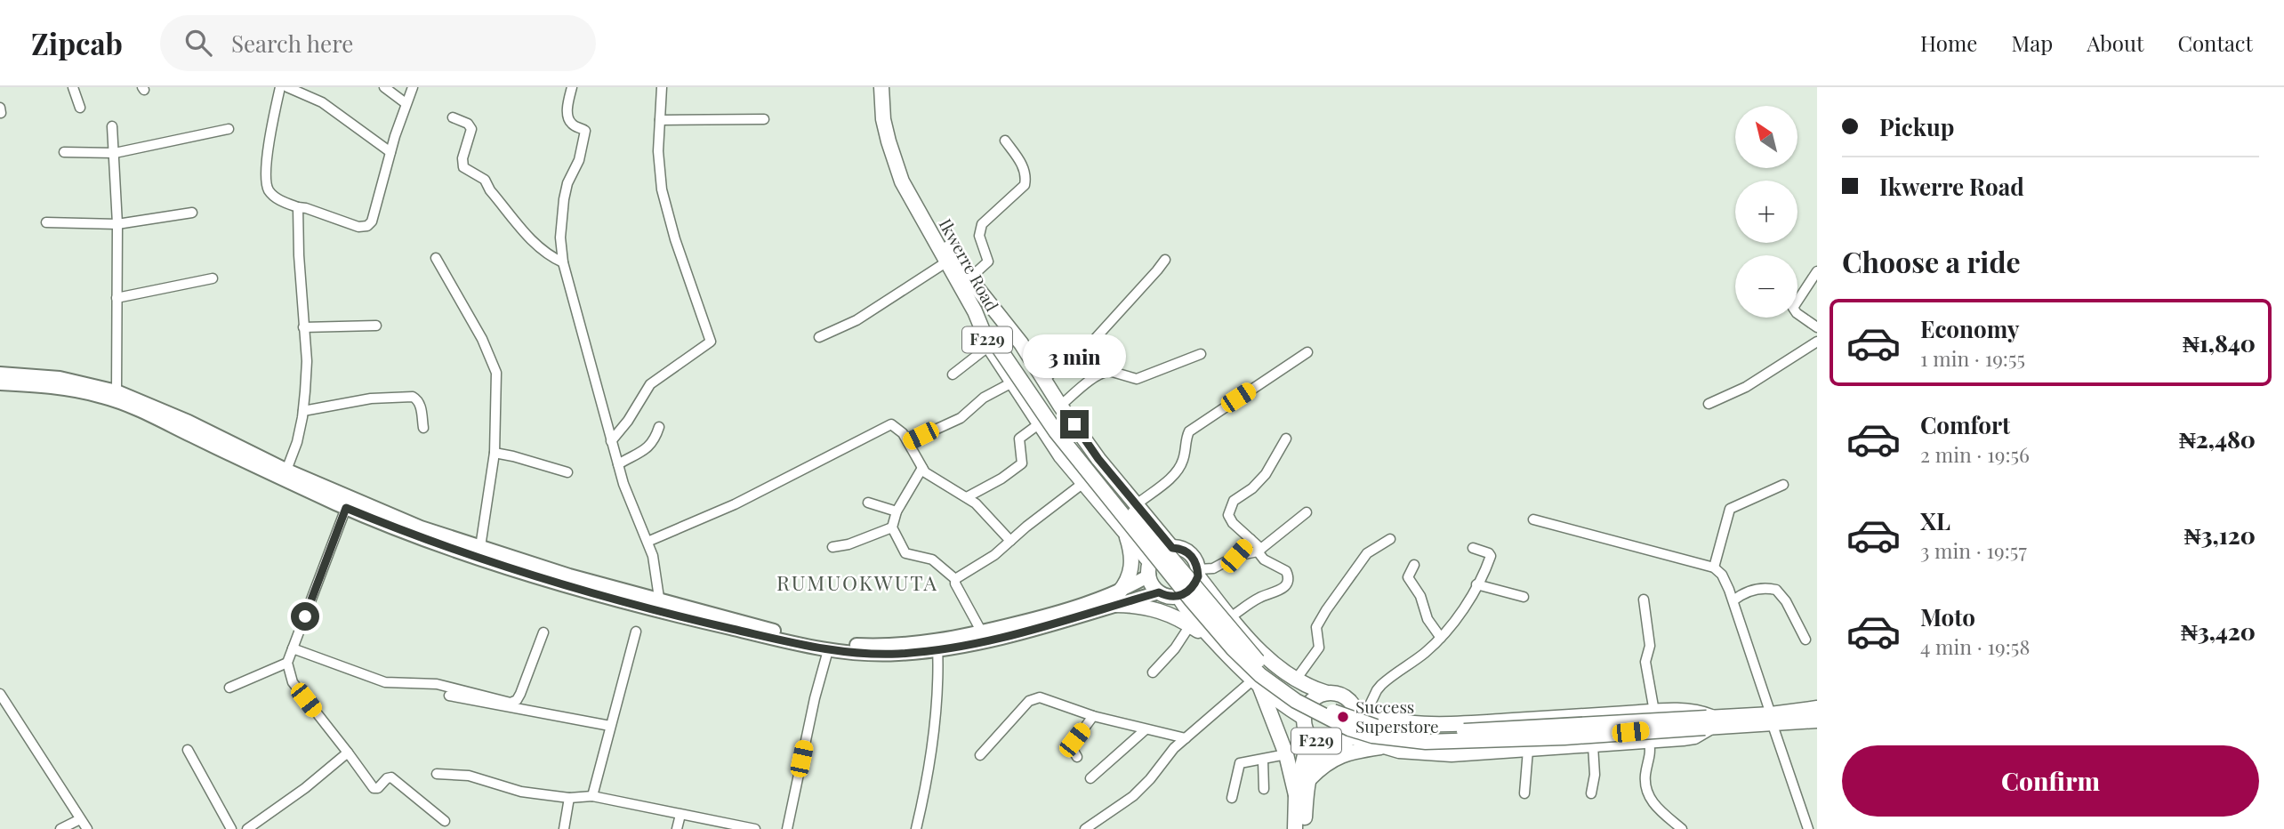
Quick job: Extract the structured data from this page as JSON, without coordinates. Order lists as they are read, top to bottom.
{
  "streets": {
    "main road": ["Ikwerre Road", "F229"]
  },
  "crossings": [
    ["Ikwerre Road", "F229"]
  ],
  "districts": ["RUMUOKWUTA"],
  "places": ["Success Superstore"],
  "north": "top left",
  "page": {
    "header": "Zipcab",
    "search": "Search here",
    "nav": [
      "Home",
      "Map",
      "About",
      "Contact"
    ],
    "banner": ["Pickup", "Ikwerre Road"],
    "map_buttons": ["+", "−"],
    "heading": "Choose a ride",
    "list": [
      {
        "name": "Economy",
        "note": "1 min · 19:55",
        "value": "₦1,840"
      },
      {
        "name": "Comfort",
        "note": "2 min · 19:56",
        "value": "₦2,480"
      },
      {
        "name": "XL",
        "note": "3 min · 19:57",
        "value": "₦3,120"
      },
      {
        "name": "Moto",
        "note": "4 min · 19:58",
        "value": "₦3,420"
      }
    ],
    "bubble": "3 min",
    "buttons": "Confirm"
  }
}
